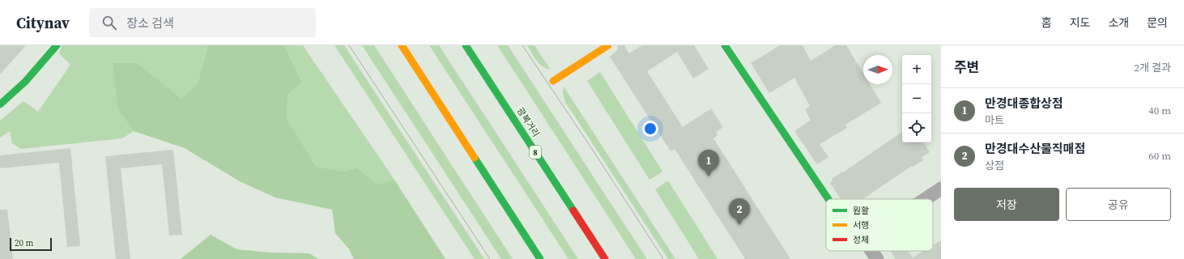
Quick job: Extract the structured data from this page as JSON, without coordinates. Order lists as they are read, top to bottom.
{
  "streets": {
    "main road": ["광복거리", "8"]
  },
  "legend": ["원활", "서행", "정체"],
  "scale_bar": "20 m",
  "north": "right",
  "page": {
    "header": "Citynav",
    "search": "장소 검색",
    "nav": [
      "홈",
      "지도",
      "소개",
      "문의"
    ],
    "heading": ["주변", "2개 결과"],
    "map_buttons": ["+", "−"],
    "list": [
      {
        "mark": "1",
        "name": "만경대종합상점",
        "note": "마트",
        "value": "40 m"
      },
      {
        "mark": "2",
        "name": "만경대수산물직매점",
        "note": "상점",
        "value": "60 m"
      }
    ],
    "pins": ["1", "2"],
    "buttons": ["저장", "공유"],
    "scale": "20 m"
  }
}
